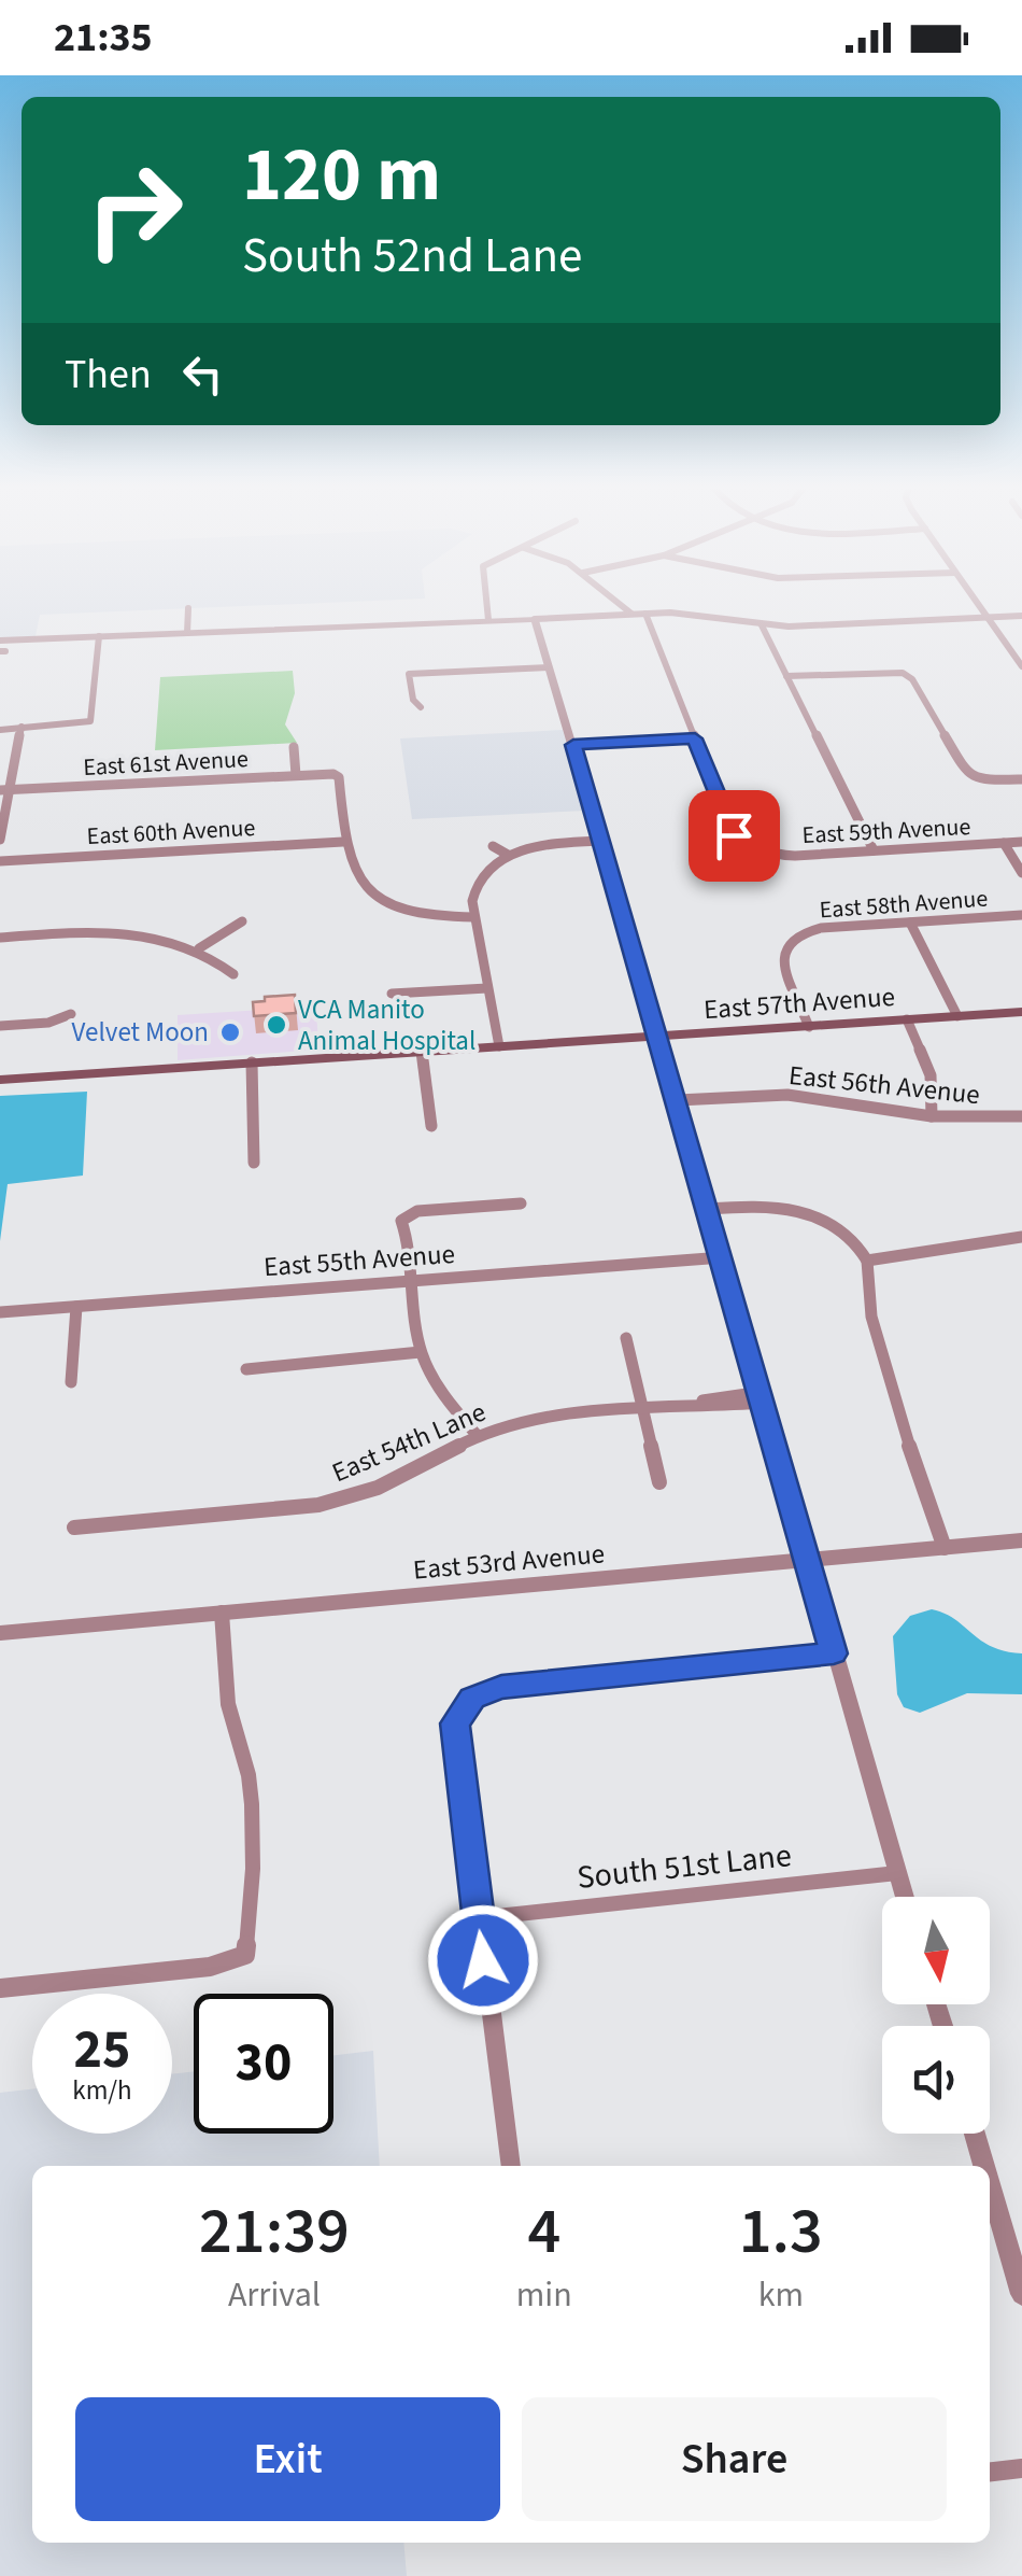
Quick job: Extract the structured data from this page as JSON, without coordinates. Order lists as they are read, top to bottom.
{
  "streets": {
    "main road": ["East 57th Avenue"],
    "street": [
      "East 61st Avenue",
      "East 59th Avenue",
      "East 60th Avenue",
      "East 58th Avenue",
      "East 56th Avenue",
      "East 55th Avenue",
      "East 54th Lane",
      "East 53rd Avenue",
      "South 51st Lane"
    ]
  },
  "crossings": [
    ["East 61st Avenue", "East 60th Avenue"],
    ["East 58th Avenue", "East 57th Avenue"]
  ],
  "places": ["VCA Manito Animal Hospital", "Velvet Moon"],
  "north": "bottom",
  "page": {
    "status": "21:35",
    "turn": ["120 m", "South 52nd Lane"],
    "then": "Then",
    "speed": "25 km/h",
    "limit": "30",
    "eta": [
      "21:39",
      "Arrival",
      "4",
      "min",
      "1.3",
      "km"
    ],
    "buttons": ["Exit", "Share"]
  }
}
